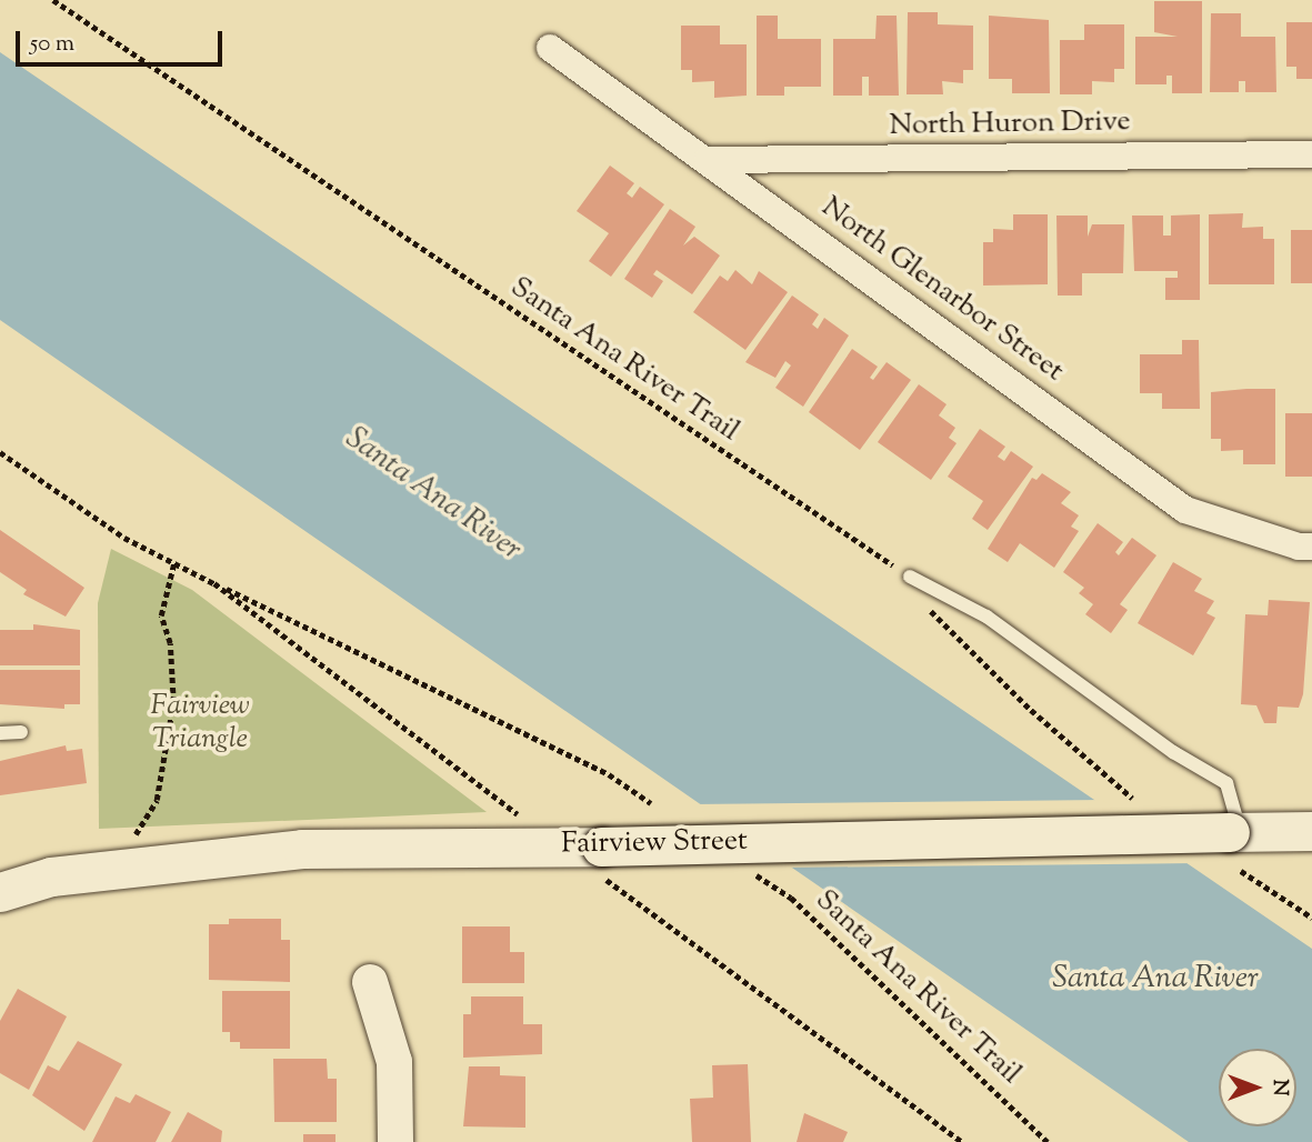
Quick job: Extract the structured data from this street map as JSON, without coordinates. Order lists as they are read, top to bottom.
{
  "streets": {
    "main road": ["Fairview Street"],
    "street": ["North Huron Drive", "North Glenarbor Street"],
    "path": ["Santa Ana River Trail"]
  },
  "crossings": [
    ["North Huron Drive", "North Glenarbor Street"]
  ],
  "water": ["Santa Ana River"],
  "parks": ["Fairview Triangle"],
  "scale_bar": "50 m",
  "north": "right"
}
